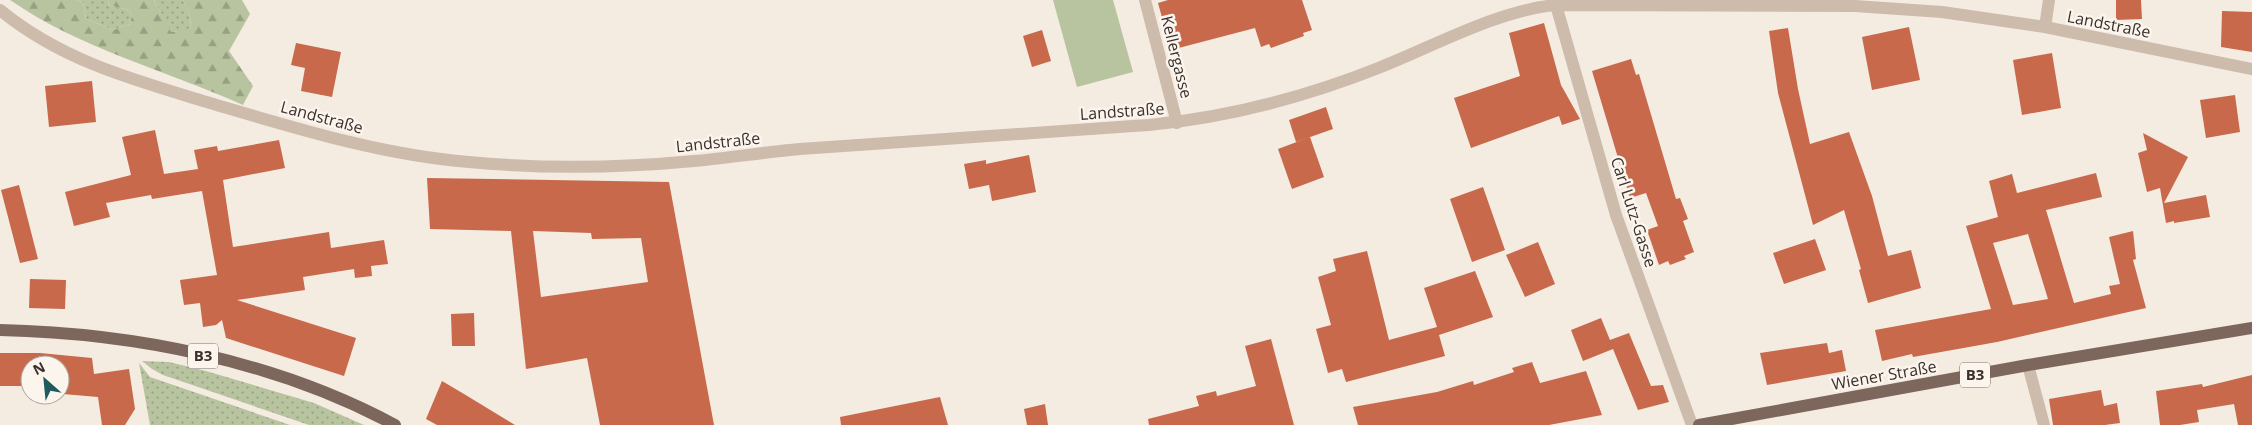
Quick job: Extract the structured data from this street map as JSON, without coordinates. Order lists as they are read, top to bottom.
{
  "streets": {
    "main road": ["B3", "Wiener Straße"],
    "street": ["Landstraße", "Kellergasse", "Carl Lutz-Gasse"]
  },
  "crossings": [
    ["Landstraße", "Kellergasse"],
    ["Landstraße", "Carl Lutz-Gasse"]
  ],
  "north": "top left"
}
